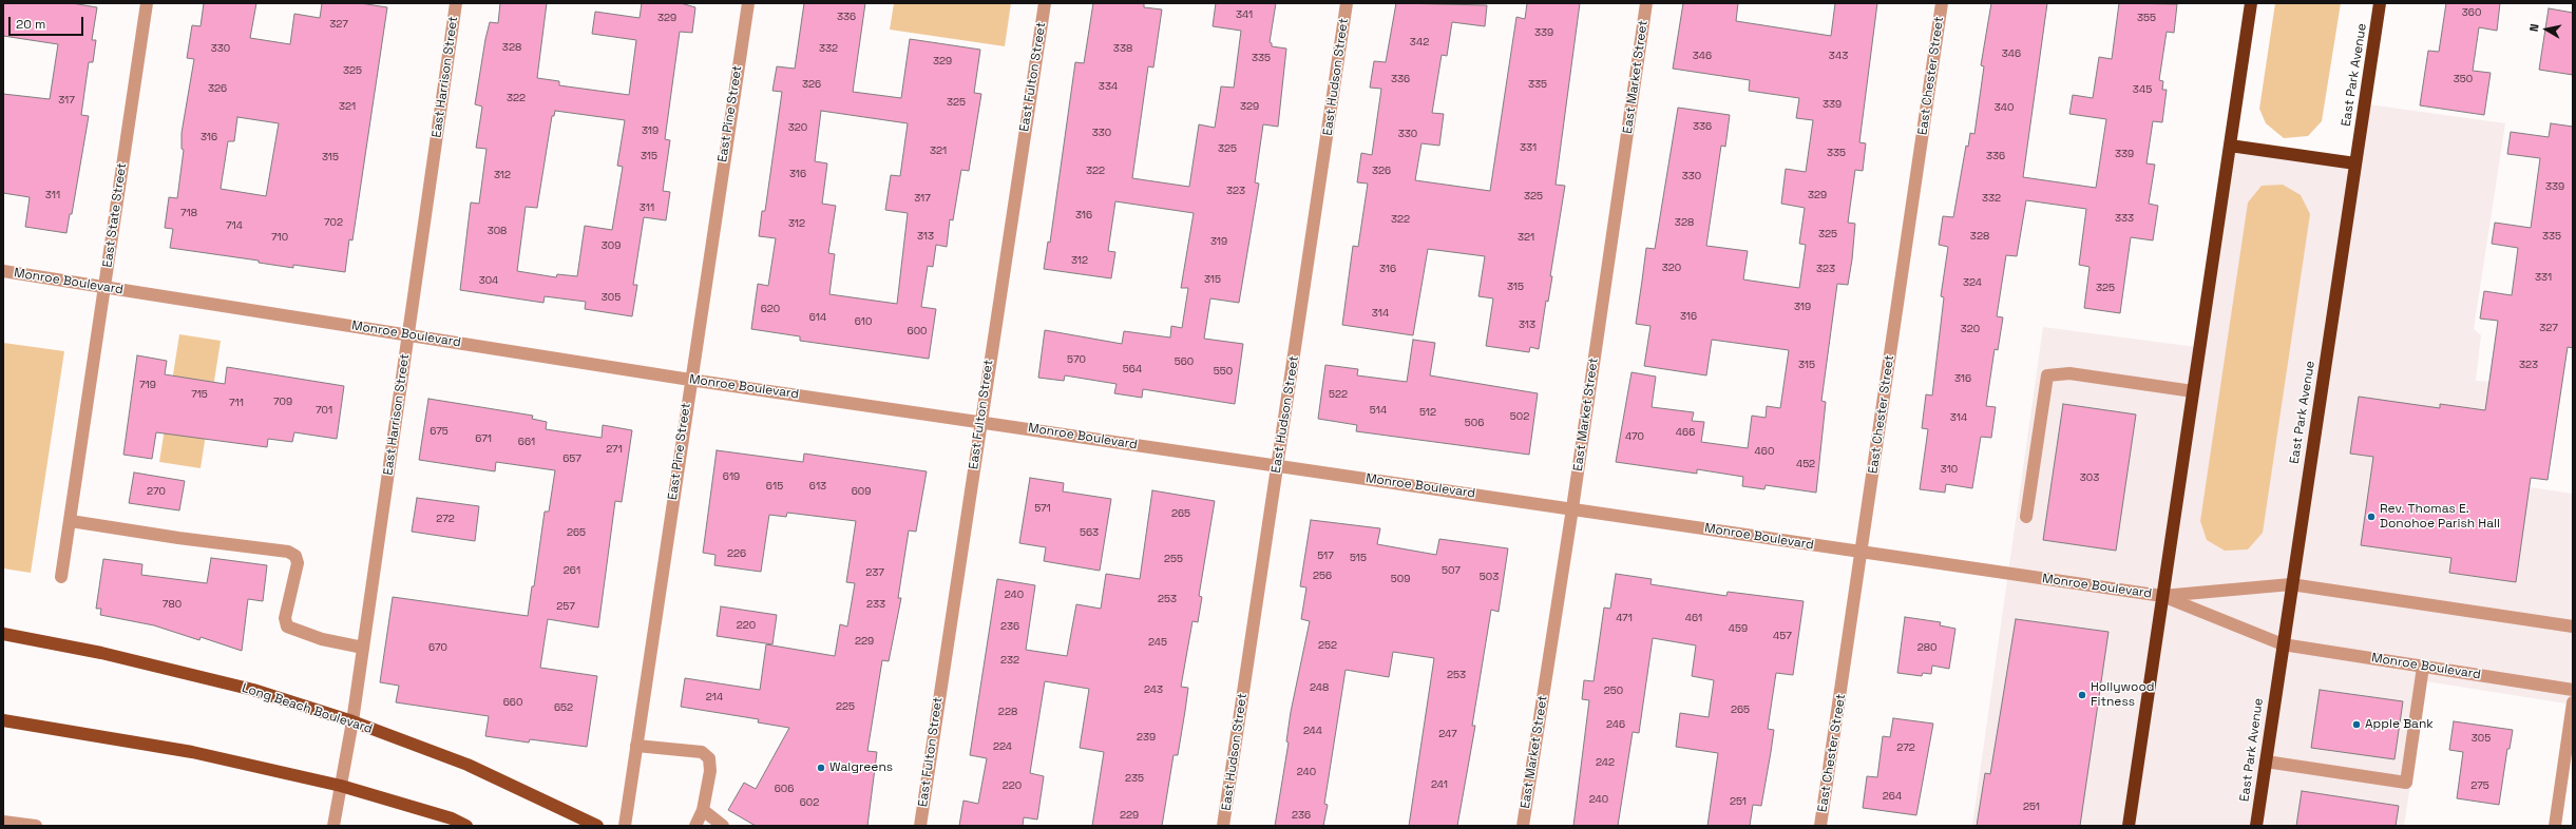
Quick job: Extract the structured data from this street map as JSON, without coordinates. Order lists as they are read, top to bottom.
{
  "streets": {
    "highway": ["East Park Avenue"],
    "main road": ["Long Beach Boulevard"],
    "street": [
      "East Chester Street",
      "East Harrison Street",
      "East Fulton Street",
      "East Hudson Street",
      "East Market Street",
      "East Pine Street",
      "East State Street",
      "Monroe Boulevard"
    ]
  },
  "crossings": [
    ["East Park Avenue", "Monroe Boulevard"],
    ["East Chester Street", "Monroe Boulevard"],
    ["East Harrison Street", "Monroe Boulevard"],
    ["East Harrison Street", "Long Beach Boulevard"],
    ["East Fulton Street", "Monroe Boulevard"],
    ["East Hudson Street", "Monroe Boulevard"],
    ["East Market Street", "Monroe Boulevard"],
    ["East Pine Street", "Monroe Boulevard"],
    ["East State Street", "Monroe Boulevard"]
  ],
  "places": [
    "Rev. Thomas E. Donohoe Parish Hall",
    "Hollywood Fitness",
    "Apple Bank",
    "Walgreens"
  ],
  "house_numbers": [
    "360",
    "341",
    "336",
    "329",
    "355",
    "327",
    "339",
    "342",
    "328",
    "330",
    "332",
    "338",
    "346",
    "346",
    "343",
    "335",
    "329",
    "325",
    "336",
    "350",
    "326",
    "335",
    "334",
    "326",
    "345",
    "322",
    "317",
    "325",
    "339",
    "321",
    "329",
    "340",
    "336",
    "320",
    "319",
    "330",
    "330",
    "316",
    "331",
    "325",
    "321",
    "335",
    "339",
    "315",
    "336",
    "315",
    "322",
    "326",
    "316",
    "312",
    "330",
    "339",
    "323",
    "311",
    "329",
    "325",
    "317",
    "332",
    "311",
    "718",
    "316",
    "333",
    "322",
    "702",
    "328",
    "312",
    "714",
    "308",
    "325",
    "313",
    "328",
    "335",
    "710",
    "321",
    "319",
    "309",
    "312",
    "320",
    "316",
    "323",
    "331",
    "315",
    "304",
    "324",
    "315",
    "325",
    "305",
    "319",
    "620",
    "314",
    "316",
    "614",
    "610",
    "313",
    "327",
    "320",
    "600",
    "570",
    "560",
    "315",
    "323",
    "564",
    "550",
    "316",
    "719",
    "715",
    "522",
    "709",
    "711",
    "701",
    "514",
    "512",
    "502",
    "314",
    "506",
    "675",
    "466",
    "470",
    "671",
    "661",
    "271",
    "460",
    "657",
    "452",
    "310",
    "619",
    "303",
    "615",
    "613",
    "270",
    "609",
    "571",
    "265",
    "272",
    "265",
    "563",
    "226",
    "517",
    "515",
    "255",
    "261",
    "507",
    "237",
    "256",
    "503",
    "509",
    "240",
    "253",
    "780",
    "233",
    "257",
    "471",
    "461",
    "220",
    "236",
    "459",
    "457",
    "229",
    "245",
    "252",
    "670",
    "280",
    "232",
    "253",
    "248",
    "243",
    "250",
    "214",
    "660",
    "225",
    "652",
    "265",
    "228",
    "246",
    "244",
    "247",
    "239",
    "305",
    "224",
    "272",
    "242",
    "240",
    "235",
    "241",
    "220",
    "275",
    "606",
    "264",
    "240",
    "251",
    "602",
    "251",
    "229",
    "236"
  ],
  "scale_bar": "20 m",
  "north": "left"
}
